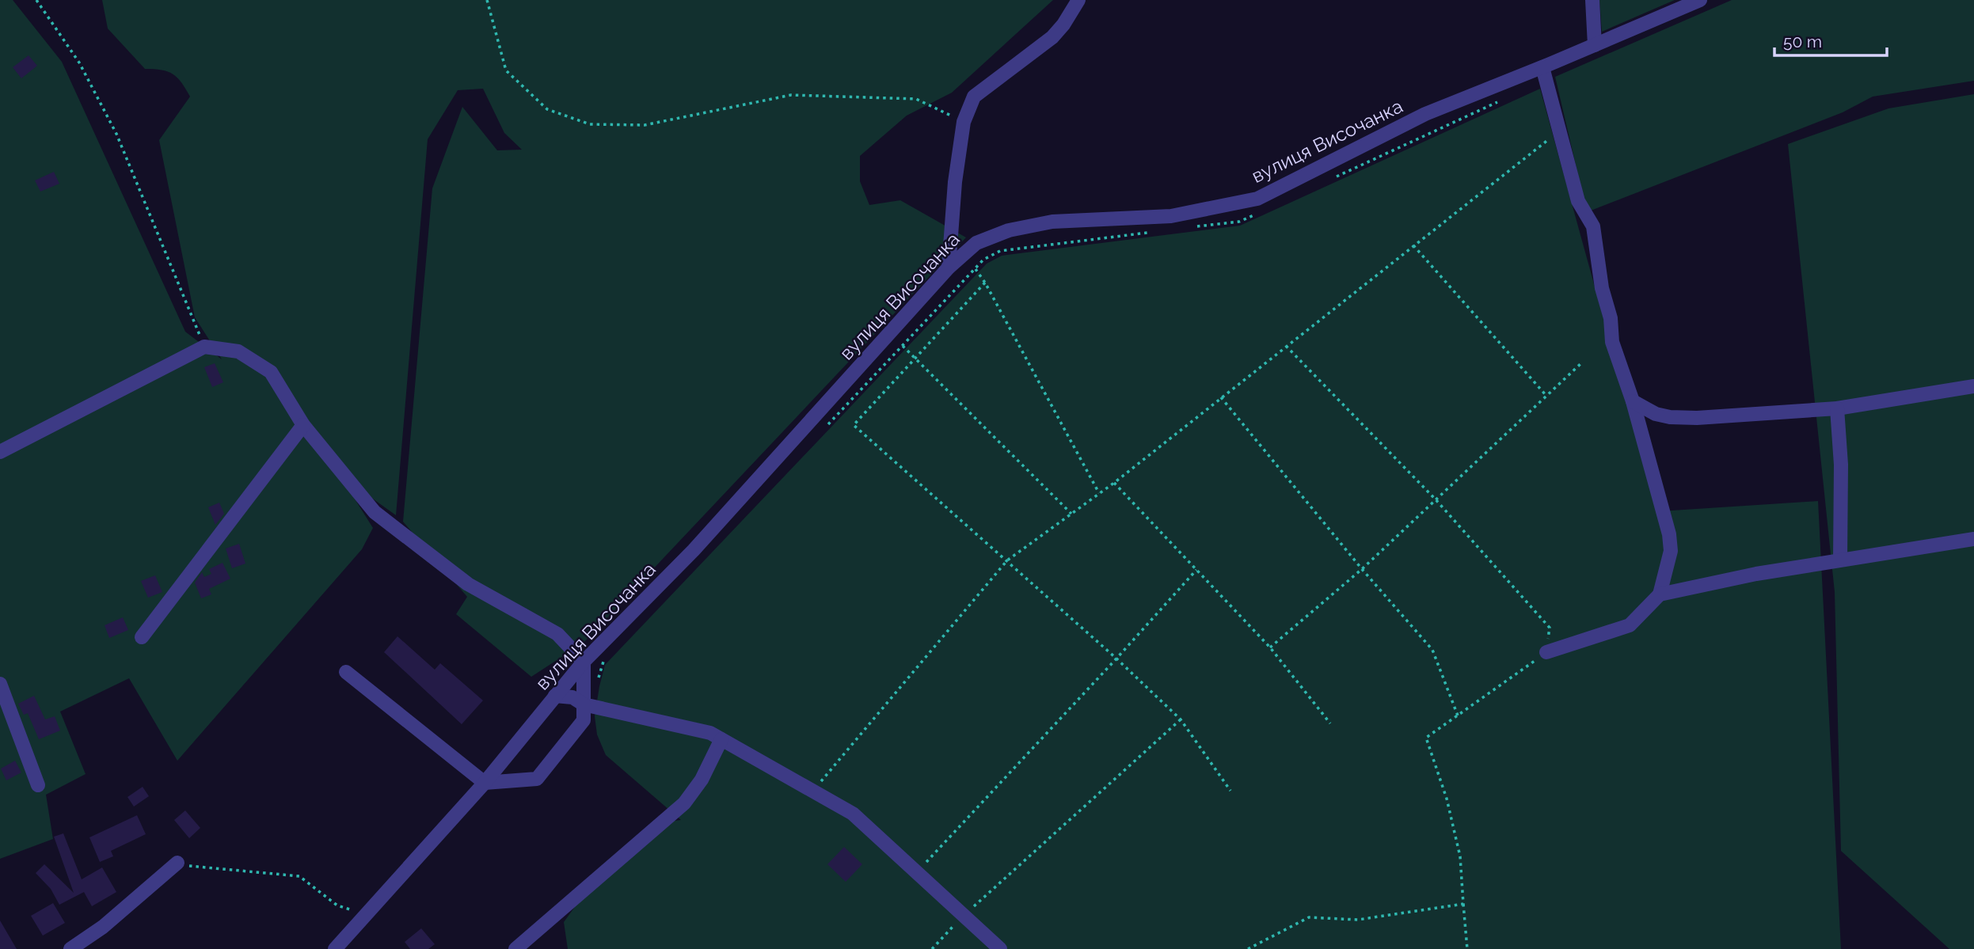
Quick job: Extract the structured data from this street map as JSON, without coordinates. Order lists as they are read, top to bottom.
{
  "streets": {
    "street": ["вулиця Височанка"]
  },
  "scale_bar": "50 m"
}
